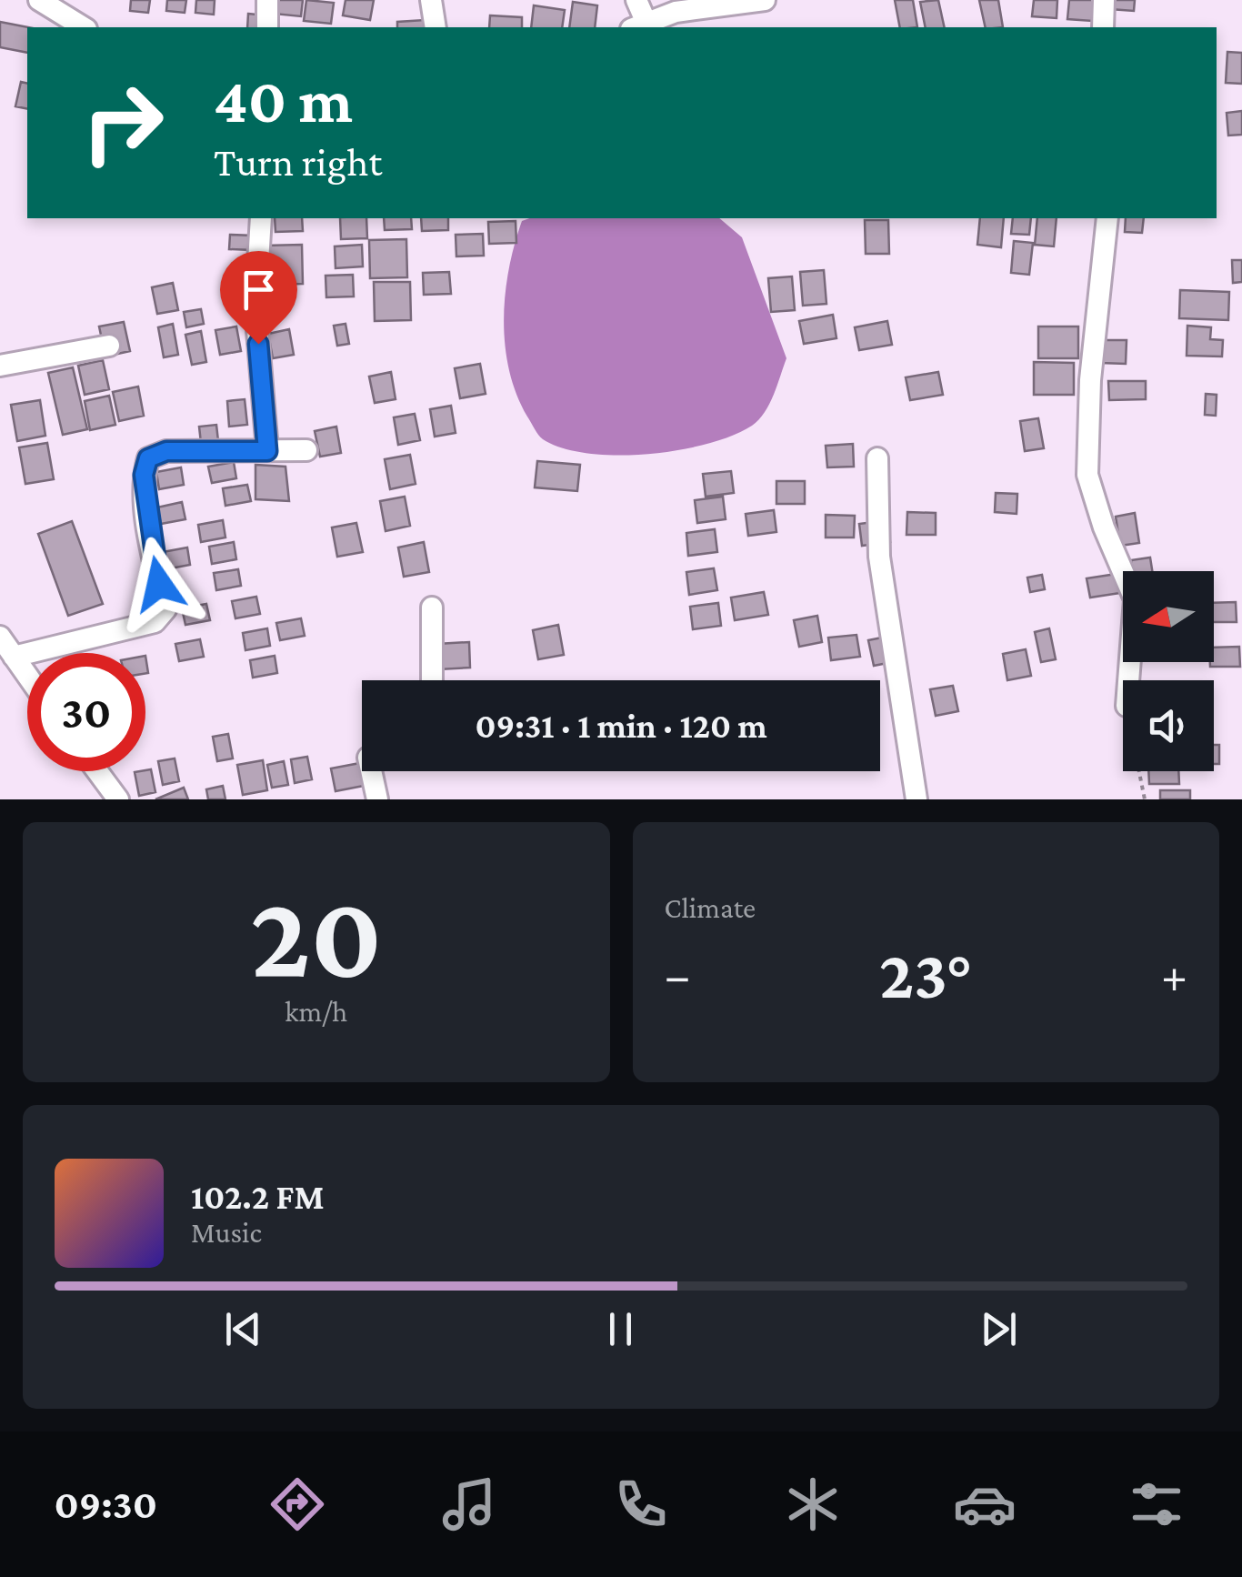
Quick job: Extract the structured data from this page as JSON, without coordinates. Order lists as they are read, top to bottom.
{
  "north": "left",
  "page": {
    "turn": ["40 m", "Turn right"],
    "limit": "30",
    "trip": "09:31 · 1 min · 120 m",
    "tile": [
      ["20", "km/h"],
      "Climate"
    ],
    "heat": ["−", "23°", "+"],
    "song": ["102.2 FM", "Music"],
    "tabs": "09:30"
  }
}
